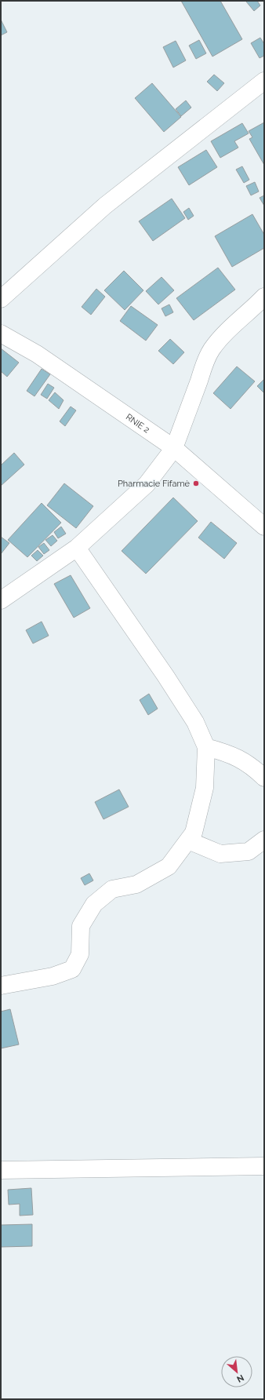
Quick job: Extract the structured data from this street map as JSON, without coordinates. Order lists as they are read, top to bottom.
{
  "streets": {
    "main road": ["RNIE 2"]
  },
  "places": ["Pharmacie Fifamè"],
  "north": "bottom right"
}
